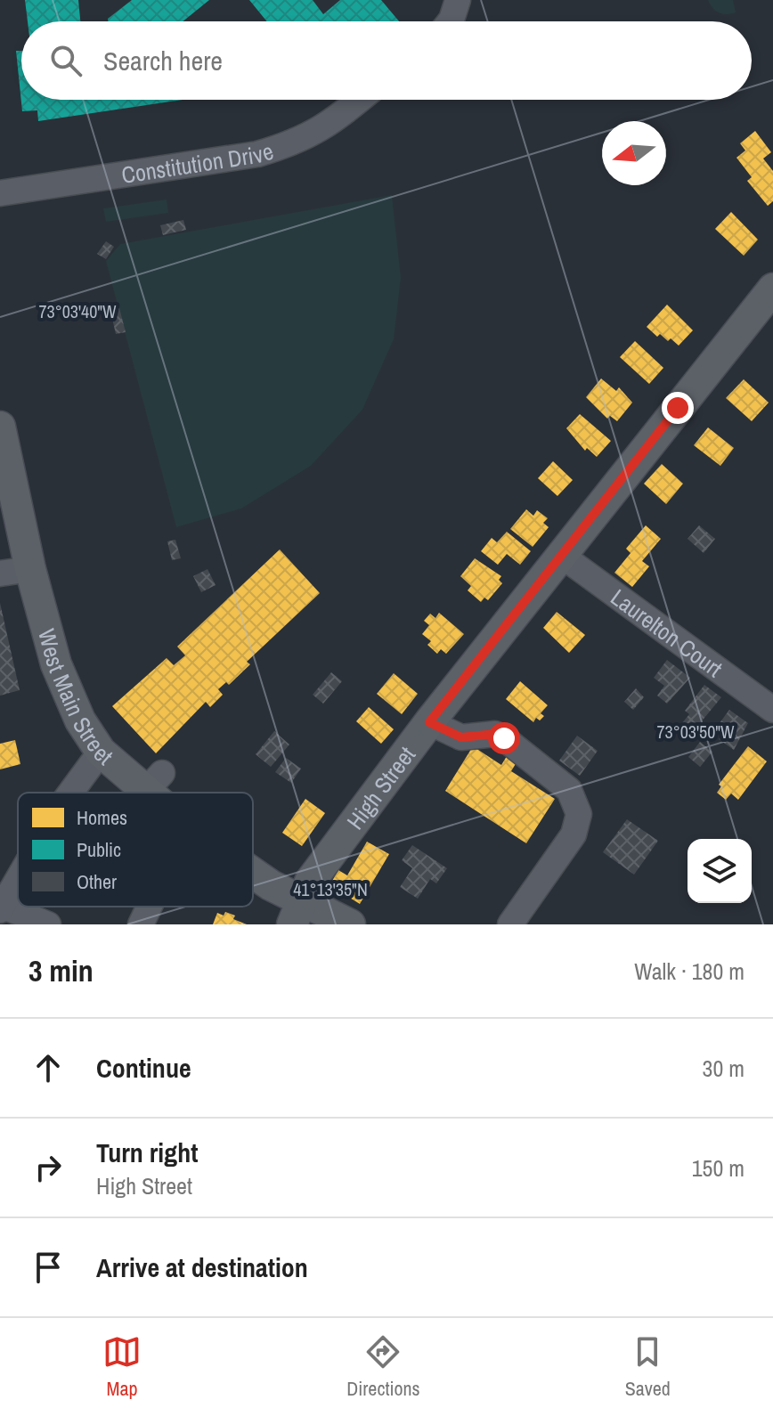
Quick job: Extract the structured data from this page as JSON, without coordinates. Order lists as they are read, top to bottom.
{
  "streets": {
    "main road": ["West Main Street", "High Street"],
    "street": ["Constitution Drive", "Laurelton Court"]
  },
  "crossings": [
    ["Laurelton Court", "High Street"],
    ["West Main Street", "High Street"]
  ],
  "legend": ["Homes", "Public", "Other"],
  "north": "left",
  "page": {
    "search": "Search here",
    "heading": ["3 min", "Walk · 180 m"],
    "list": [
      ["Continue", "30 m"],
      ["Turn right", "High Street", "150 m"],
      "Arrive at destination"
    ],
    "nav": ["Map", "Directions", "Saved"]
  },
  "coordinates": ["73°03'40\"W", "73°03'50\"W", "41°13'35\"N"]
}
